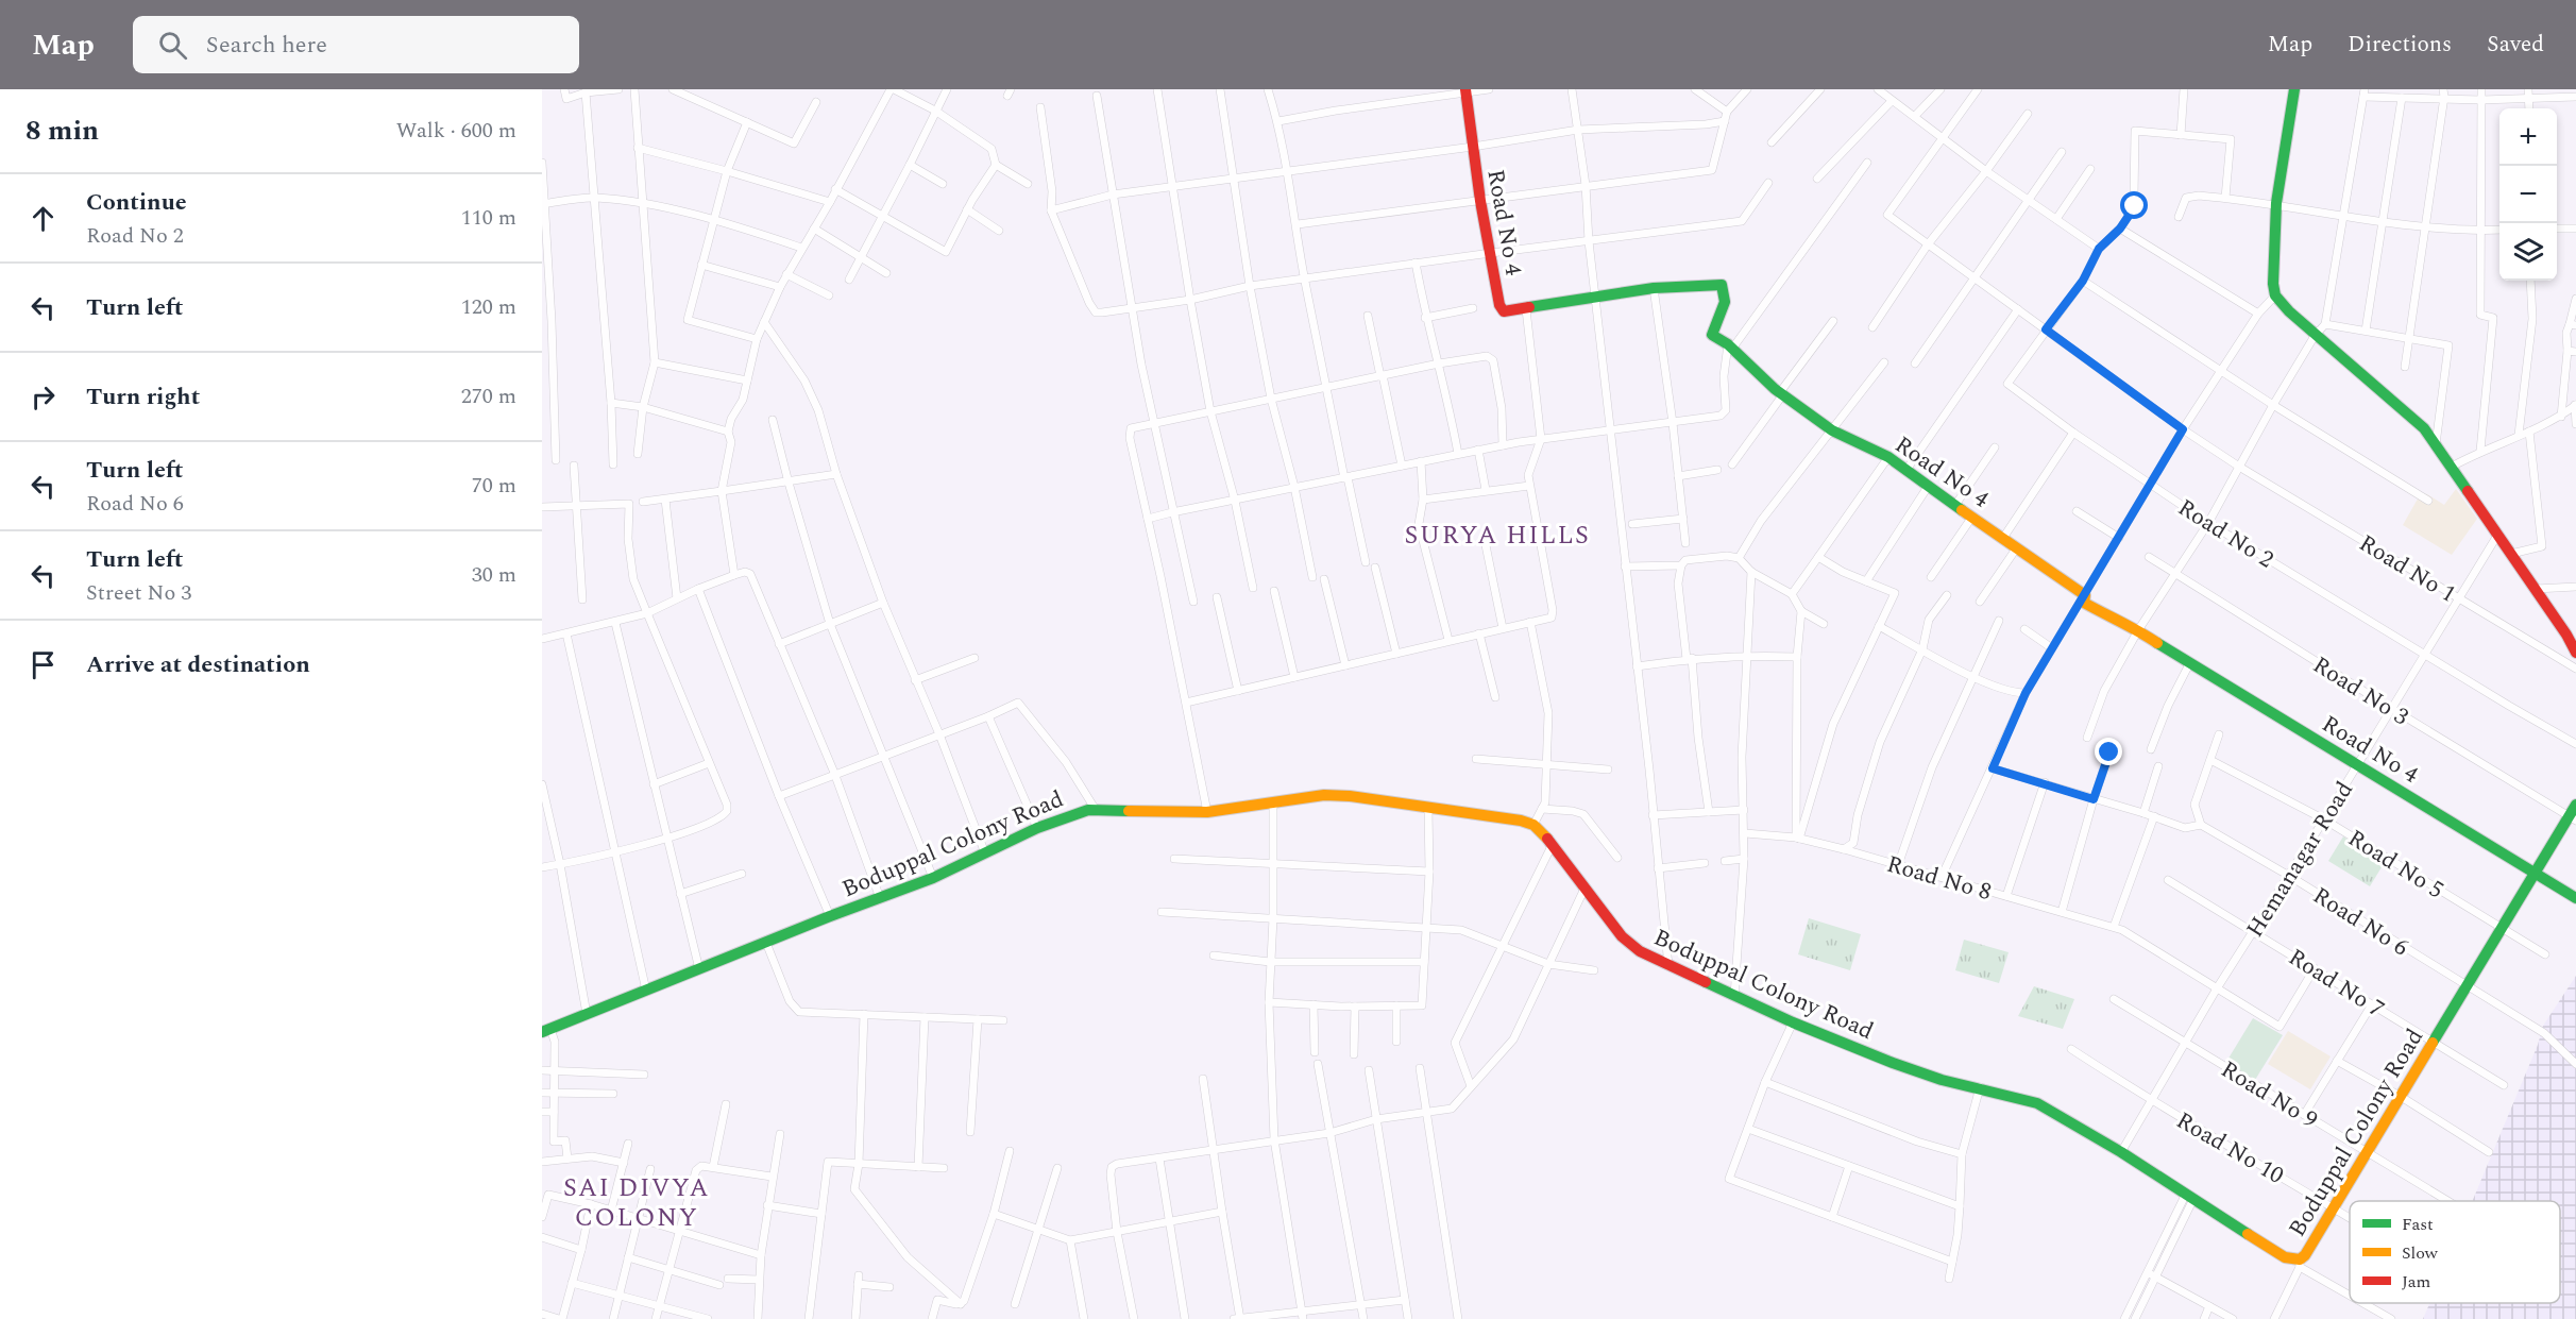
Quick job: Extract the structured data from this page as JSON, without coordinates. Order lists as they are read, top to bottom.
{
  "streets": {
    "street": [
      "Road No 4",
      "Road No 2",
      "Road No 1",
      "Road No 3",
      "Boduppal Colony Road",
      "Hemanagar Road",
      "Road No 5",
      "Road No 8",
      "Road No 6",
      "Road No 7",
      "Road No 9",
      "Road No 10"
    ]
  },
  "crossings": [
    ["Road No 4", "Boduppal Colony Road"],
    ["Road No 4", "Hemanagar Road"],
    ["Road No 2", "Road No 1"],
    ["Road No 2", "Hemanagar Road"],
    ["Road No 1", "Hemanagar Road"],
    ["Road No 3", "Boduppal Colony Road"],
    ["Road No 3", "Hemanagar Road"],
    ["Boduppal Colony Road", "Hemanagar Road"],
    ["Boduppal Colony Road", "Road No 5"],
    ["Boduppal Colony Road", "Road No 6"],
    ["Boduppal Colony Road", "Road No 7"],
    ["Boduppal Colony Road", "Road No 9"],
    ["Boduppal Colony Road", "Road No 10"],
    ["Hemanagar Road", "Road No 5"],
    ["Hemanagar Road", "Road No 8"],
    ["Hemanagar Road", "Road No 6"],
    ["Hemanagar Road", "Road No 7"],
    ["Hemanagar Road", "Road No 9"],
    ["Hemanagar Road", "Road No 10"],
    ["Road No 8", "Road No 7"]
  ],
  "districts": ["SURYA HILLS", "SAI DIVYA COLONY"],
  "legend": ["Fast", "Slow", "Jam"],
  "page": {
    "header": "Map",
    "search": "Search here",
    "nav": ["Map", "Directions", "Saved"],
    "heading": ["8 min", "Walk · 600 m"],
    "map_buttons": ["+", "−"],
    "list": [
      ["Continue", "Road No 2", "110 m"],
      ["Turn left", "120 m"],
      ["Turn right", "270 m"],
      ["Turn left", "Road No 6", "70 m"],
      ["Turn left", "Street No 3", "30 m"],
      "Arrive at destination"
    ]
  }
}
